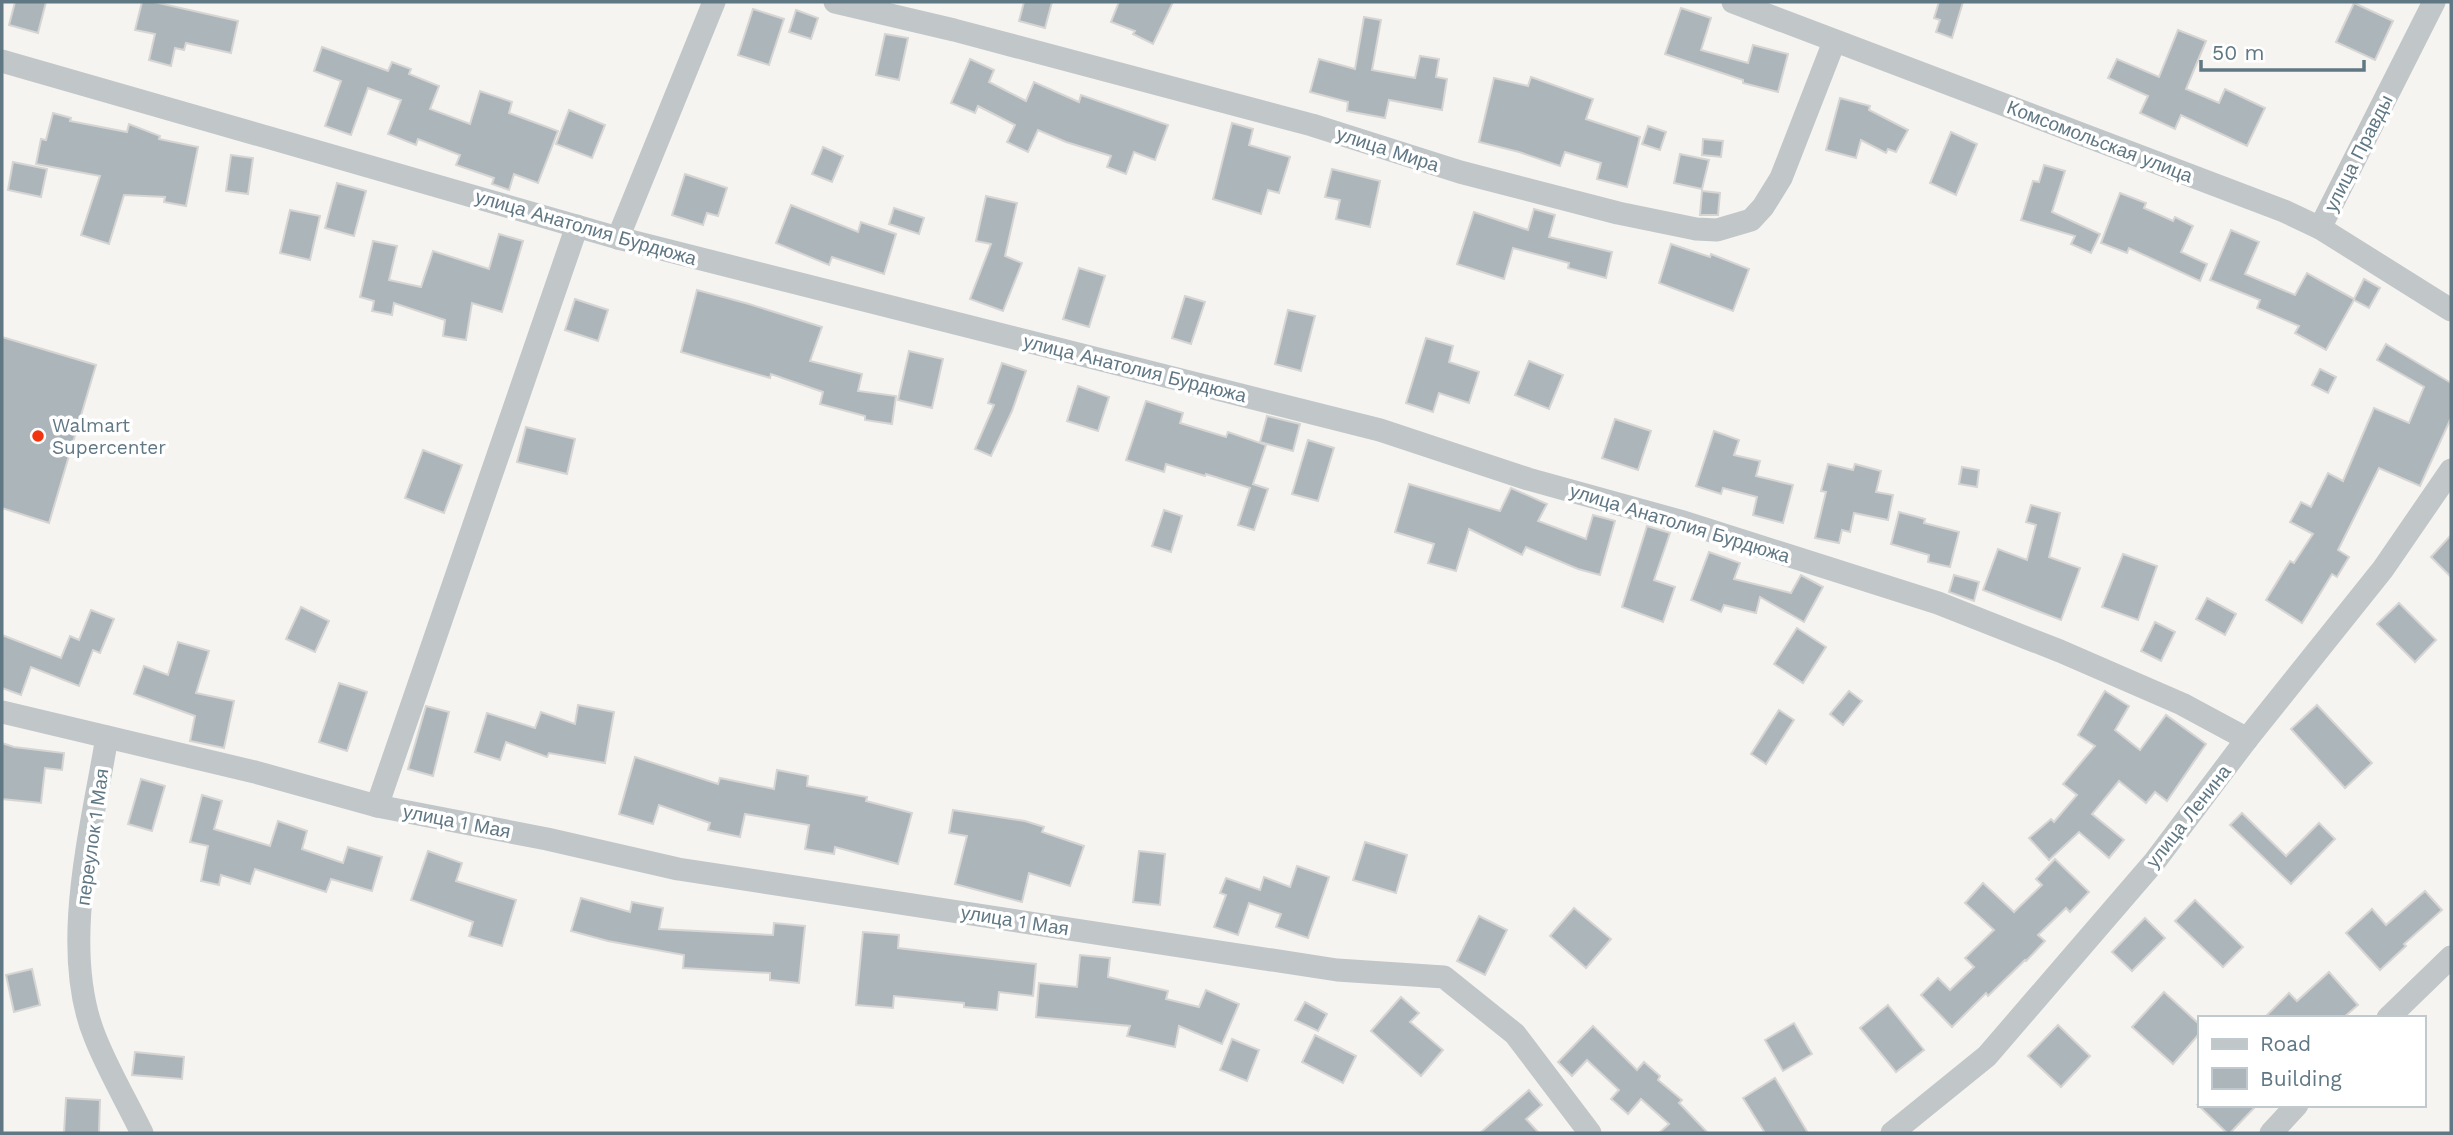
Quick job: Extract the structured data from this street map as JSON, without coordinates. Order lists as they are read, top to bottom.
{
  "streets": {
    "street": [
      "Комсомольская улица",
      "улица Мира",
      "улица Правды",
      "улица Анатолия Бурдюжа",
      "улица Ленина",
      "улица 1 Мая",
      "переулок 1 Мая"
    ]
  },
  "crossings": [
    ["Комсомольская улица", "улица Мира"],
    ["Комсомольская улица", "улица Правды"],
    ["улица Анатолия Бурдюжа", "улица Ленина"],
    ["улица Анатолия Бурдюжа", "улица 1 Мая"],
    ["улица 1 Мая", "переулок 1 Мая"]
  ],
  "places": ["Walmart Supercenter"],
  "legend": ["Road", "Building"],
  "scale_bar": "50 m"
}
